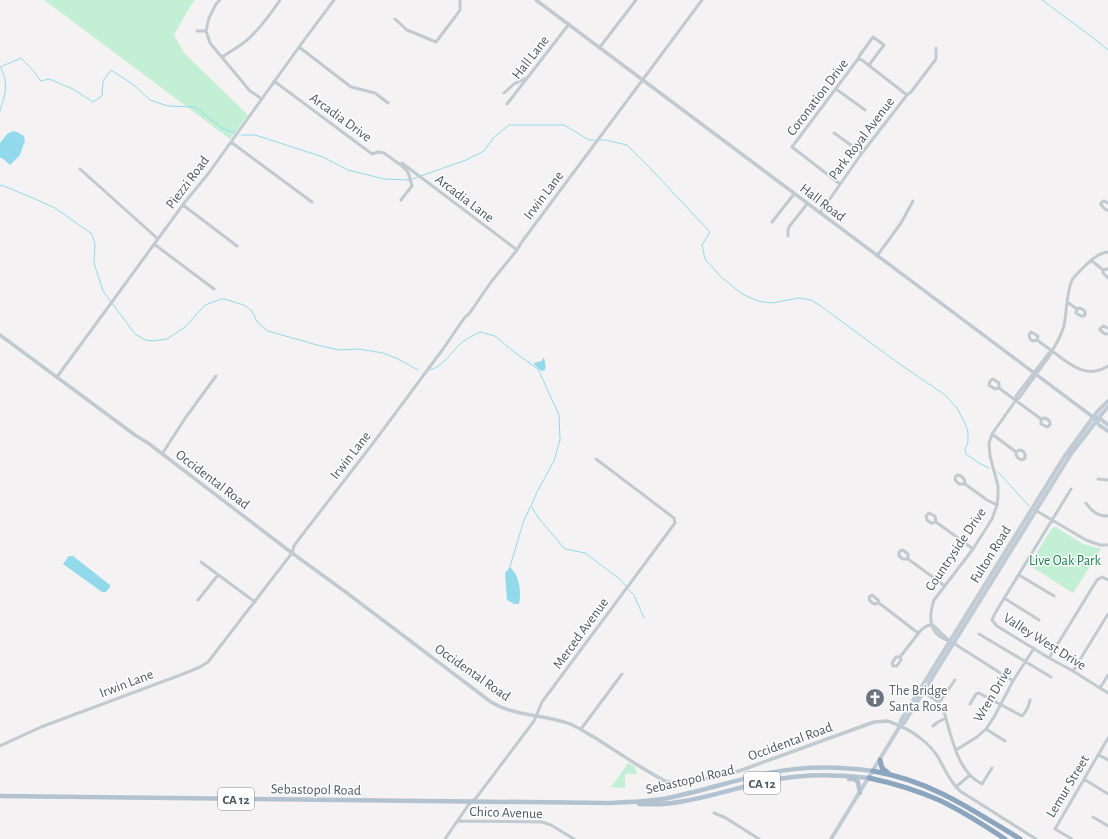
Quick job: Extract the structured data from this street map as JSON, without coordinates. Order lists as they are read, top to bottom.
{
  "streets": {
    "highway": ["CA 12"],
    "main road": ["Fulton Road", "Sebastopol Road"],
    "street": [
      "Hall Lane",
      "Coronation Drive",
      "Arcadia Drive",
      "Park Royal Avenue",
      "Piezzi Road",
      "Irwin Lane",
      "Arcadia Lane",
      "Hall Road",
      "Occidental Road",
      "Countryside Drive",
      "Merced Avenue",
      "Valley West Drive",
      "Wren Drive",
      "Lemur Street",
      "Chico Avenue"
    ]
  },
  "crossings": [
    ["Hall Lane", "Hall Road"],
    ["Coronation Drive", "Park Royal Avenue"],
    ["Arcadia Drive", "Piezzi Road"],
    ["Park Royal Avenue", "Hall Road"],
    ["Piezzi Road", "Occidental Road"],
    ["Irwin Lane", "Arcadia Lane"],
    ["Irwin Lane", "Hall Road"],
    ["Irwin Lane", "Occidental Road"],
    ["Hall Road", "Countryside Drive"],
    ["Hall Road", "Fulton Road"],
    ["Occidental Road", "Fulton Road"],
    ["Occidental Road", "Merced Avenue"],
    ["Fulton Road", "Sebastopol Road"],
    ["Fulton Road", "CA 12"],
    ["Merced Avenue", "Sebastopol Road"],
    ["Merced Avenue", "Chico Avenue"],
    ["Valley West Drive", "Wren Drive"],
    ["Sebastopol Road", "CA 12"]
  ],
  "parks": ["Live Oak Park"],
  "places": {
    "church": ["The Bridge Santa Rosa"]
  }
}
